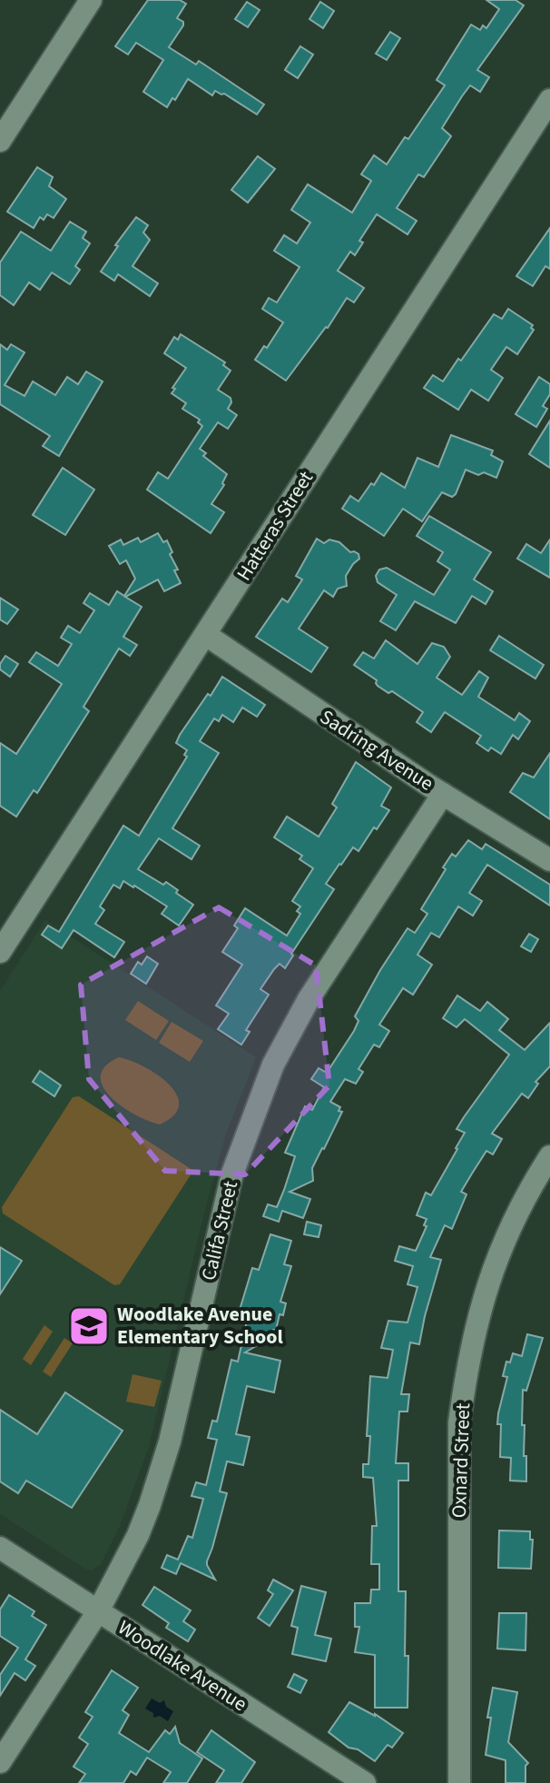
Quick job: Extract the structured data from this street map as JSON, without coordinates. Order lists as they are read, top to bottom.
{
  "streets": {
    "street": [
      "Hatteras Street",
      "Sadring Avenue",
      "Califa Street",
      "Oxnard Street",
      "Woodlake Avenue"
    ]
  },
  "crossings": [
    ["Hatteras Street", "Sadring Avenue"],
    ["Sadring Avenue", "Califa Street"],
    ["Califa Street", "Woodlake Avenue"]
  ],
  "places": {
    "school or university": ["Woodlake Avenue Elementary School"]
  }
}
